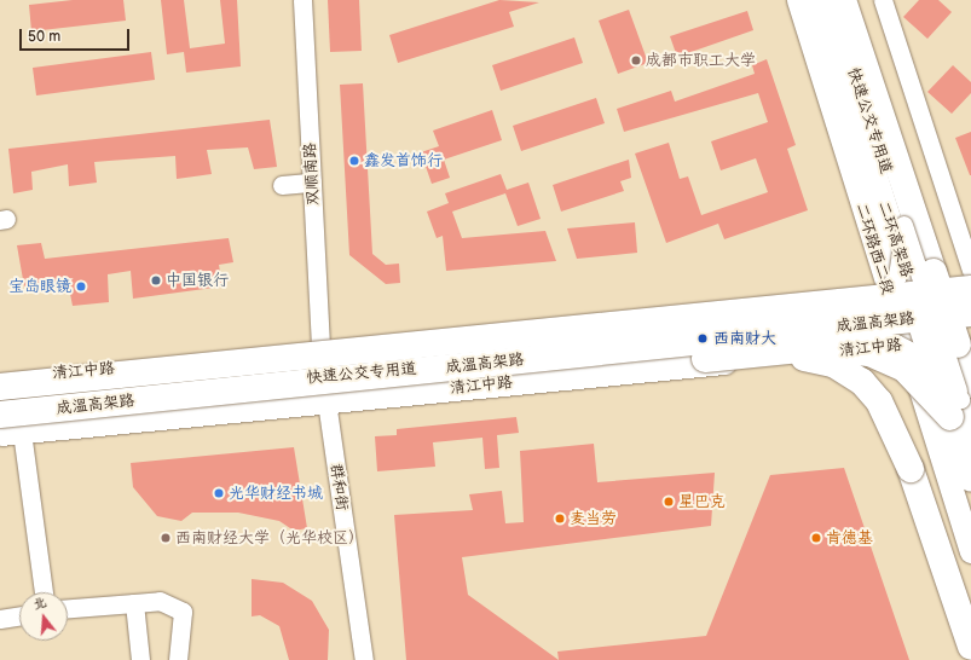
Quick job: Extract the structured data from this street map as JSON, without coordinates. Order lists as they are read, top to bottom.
{
  "streets": {
    "highway": ["二环高架路", "成温高架路"],
    "main road": ["二环路西二段", "清江中路"],
    "street": ["快速公交专用道", "双顺南路", "群和街"]
  },
  "crossings": [
    ["快速公交专用道", "二环高架路"],
    ["双顺南路", "清江中路"],
    ["二环高架路", "清江中路"],
    ["二环路西二段", "清江中路"],
    ["成温高架路", "清江中路"],
    ["清江中路", "群和街"]
  ],
  "places": [
    "成都市职工大学",
    "鑫发首饰行",
    "中国银行",
    "宝岛眼镜",
    "西南财大",
    "光华财经书城",
    "星巴克",
    "麦当劳",
    "西南财经大学（光华校区）",
    "肯德基"
  ],
  "scale_bar": "50 m",
  "north": "top"
}
